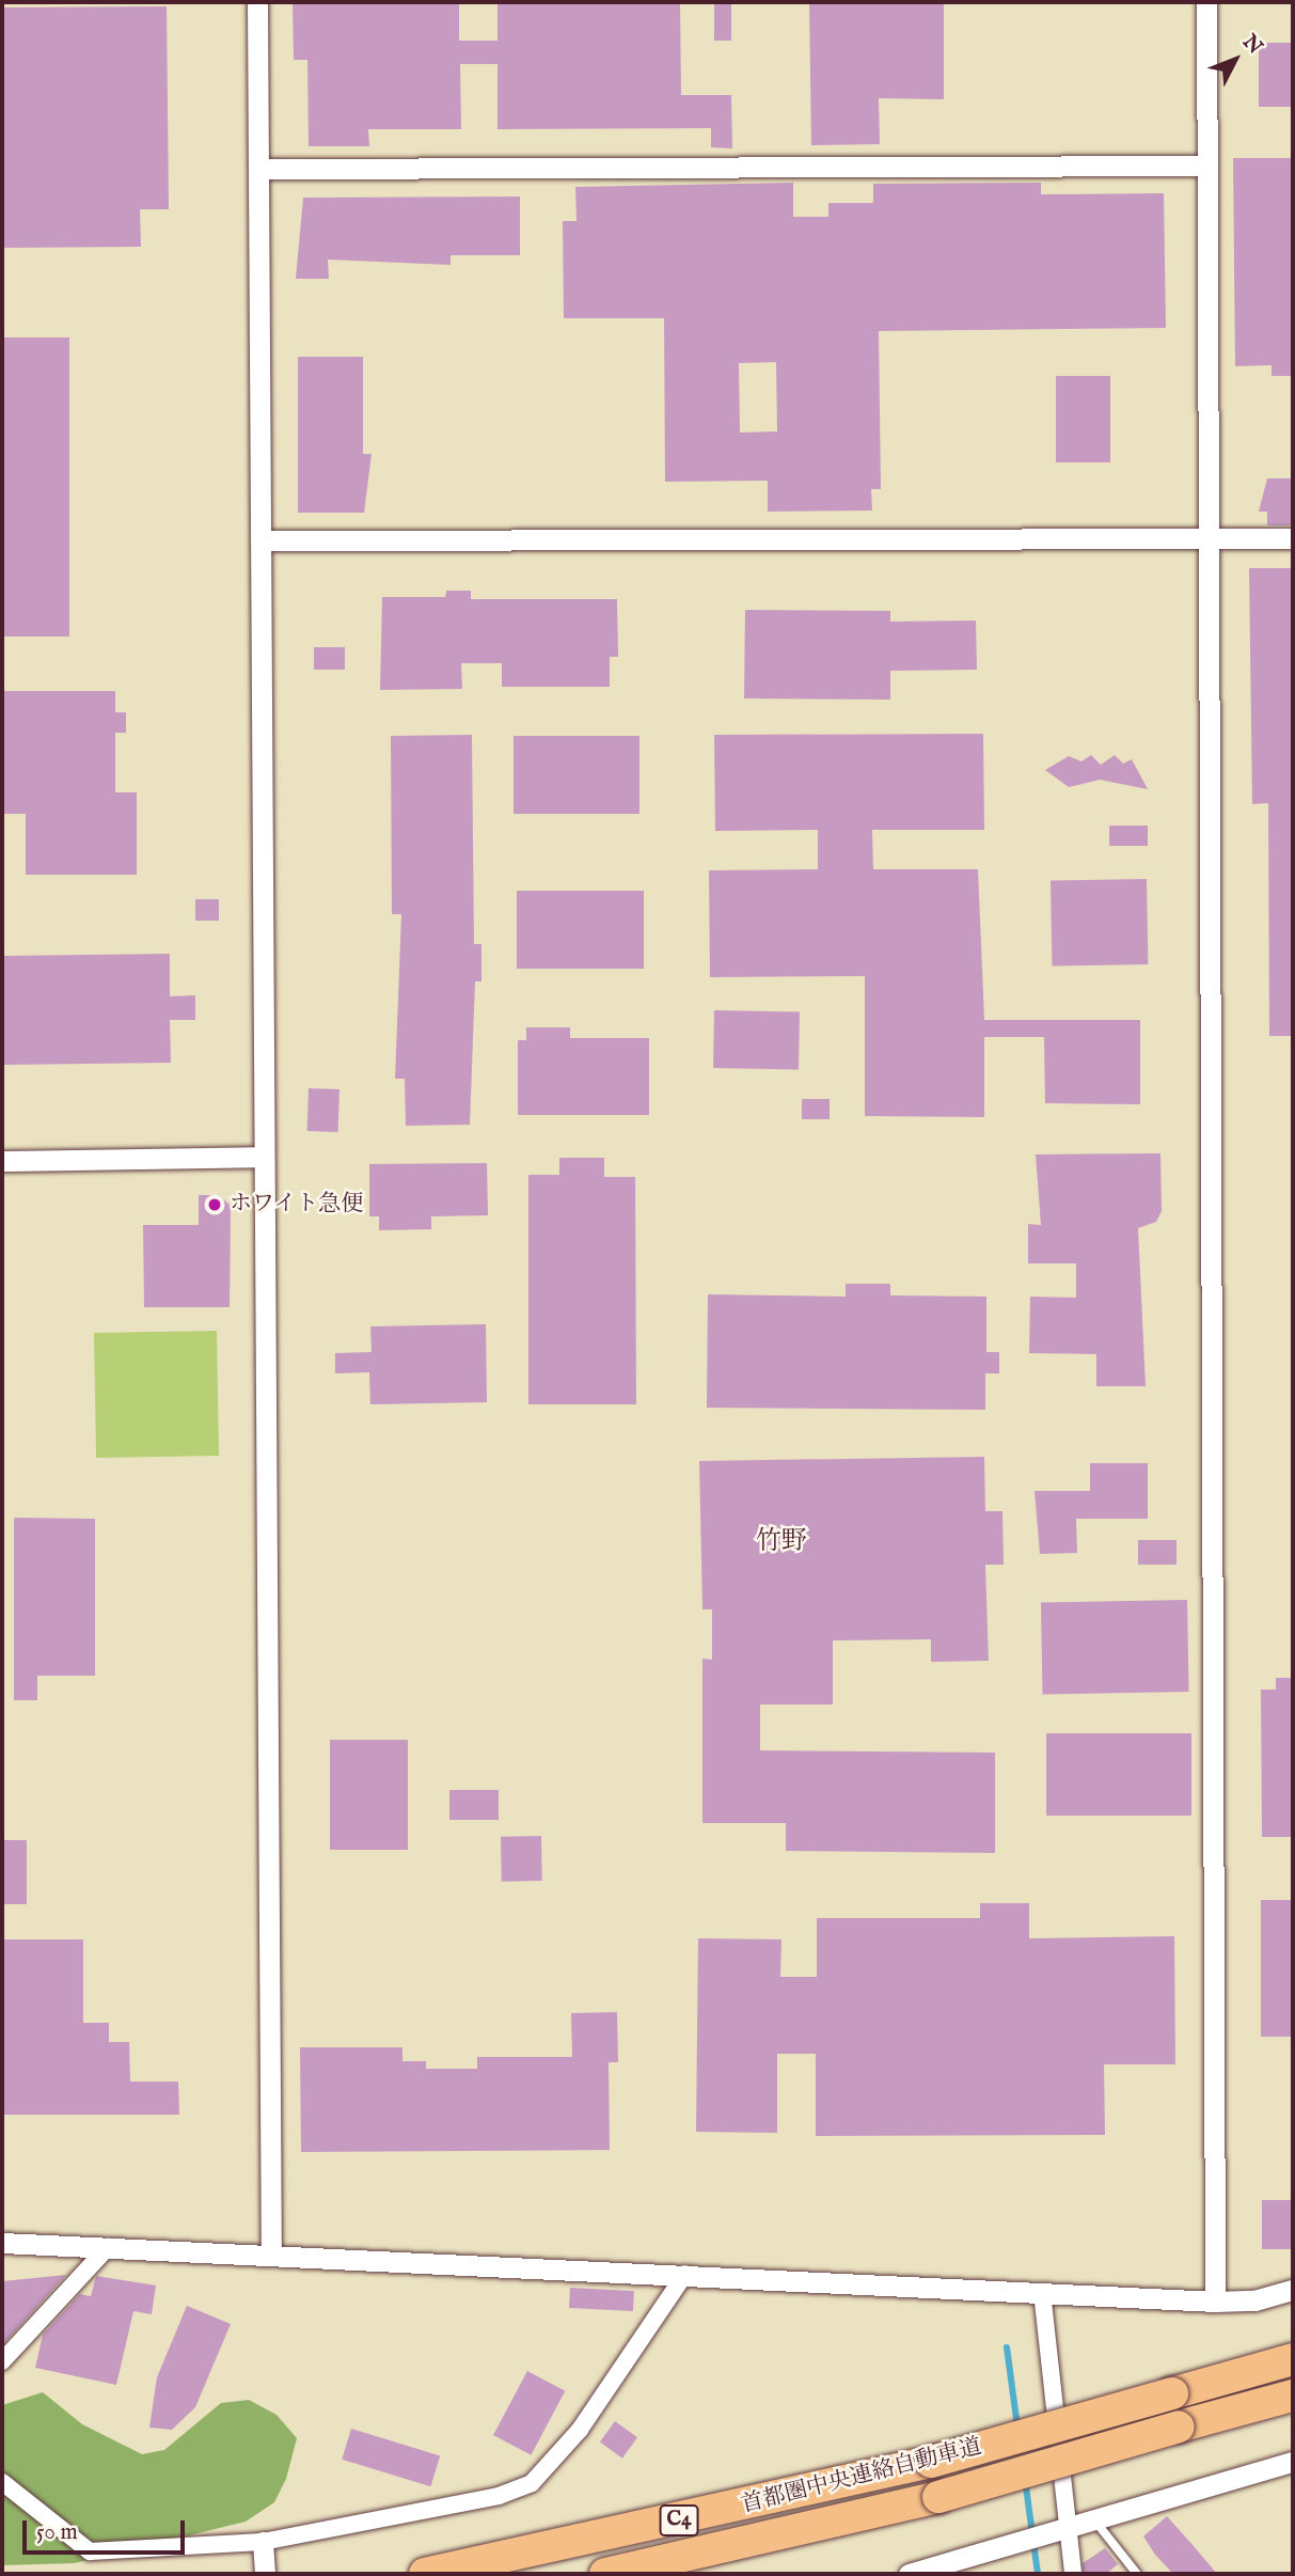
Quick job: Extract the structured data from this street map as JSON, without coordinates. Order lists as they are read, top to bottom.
{
  "streets": {
    "highway": ["首都圏中央連絡自動車道", "C4"]
  },
  "districts": ["竹野"],
  "places": ["ホワイト急便"],
  "scale_bar": "50 m",
  "north": "top right"
}
